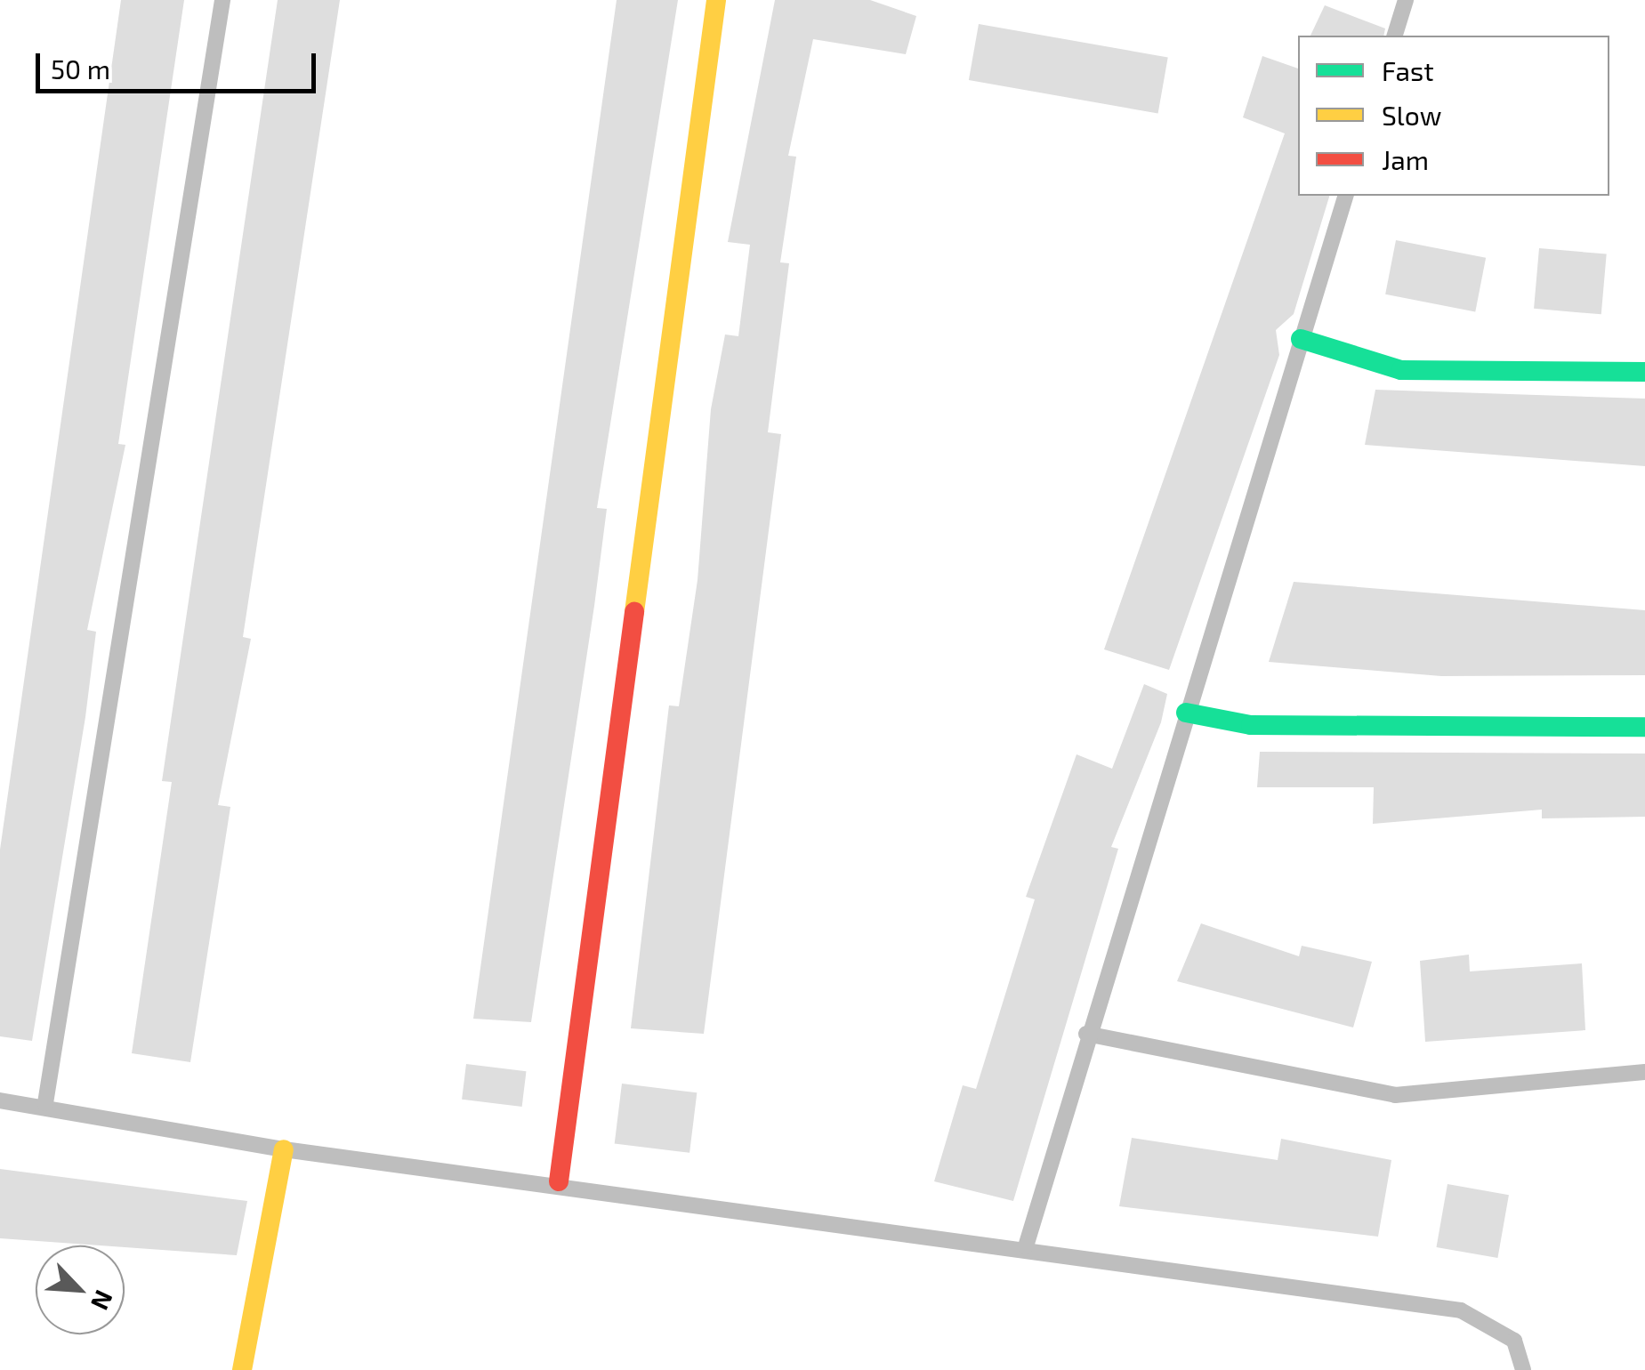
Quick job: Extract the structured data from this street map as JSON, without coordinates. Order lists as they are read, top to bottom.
{
  "legend": ["Fast", "Slow", "Jam"],
  "scale_bar": "50 m",
  "north": "bottom right"
}
